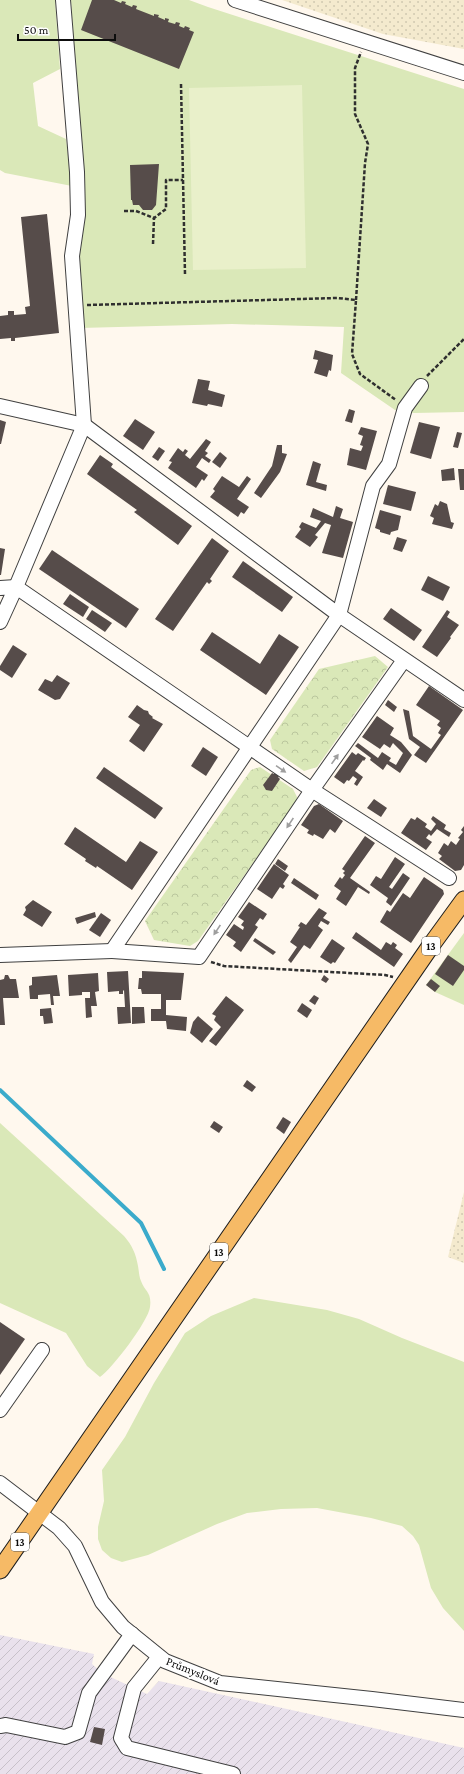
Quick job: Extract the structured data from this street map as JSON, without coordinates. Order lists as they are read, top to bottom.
{
  "streets": {
    "main road": ["13"],
    "street": ["Průmyslová"]
  },
  "crossings": [
    ["13", "Průmyslová"]
  ],
  "scale_bar": "50 m"
}
